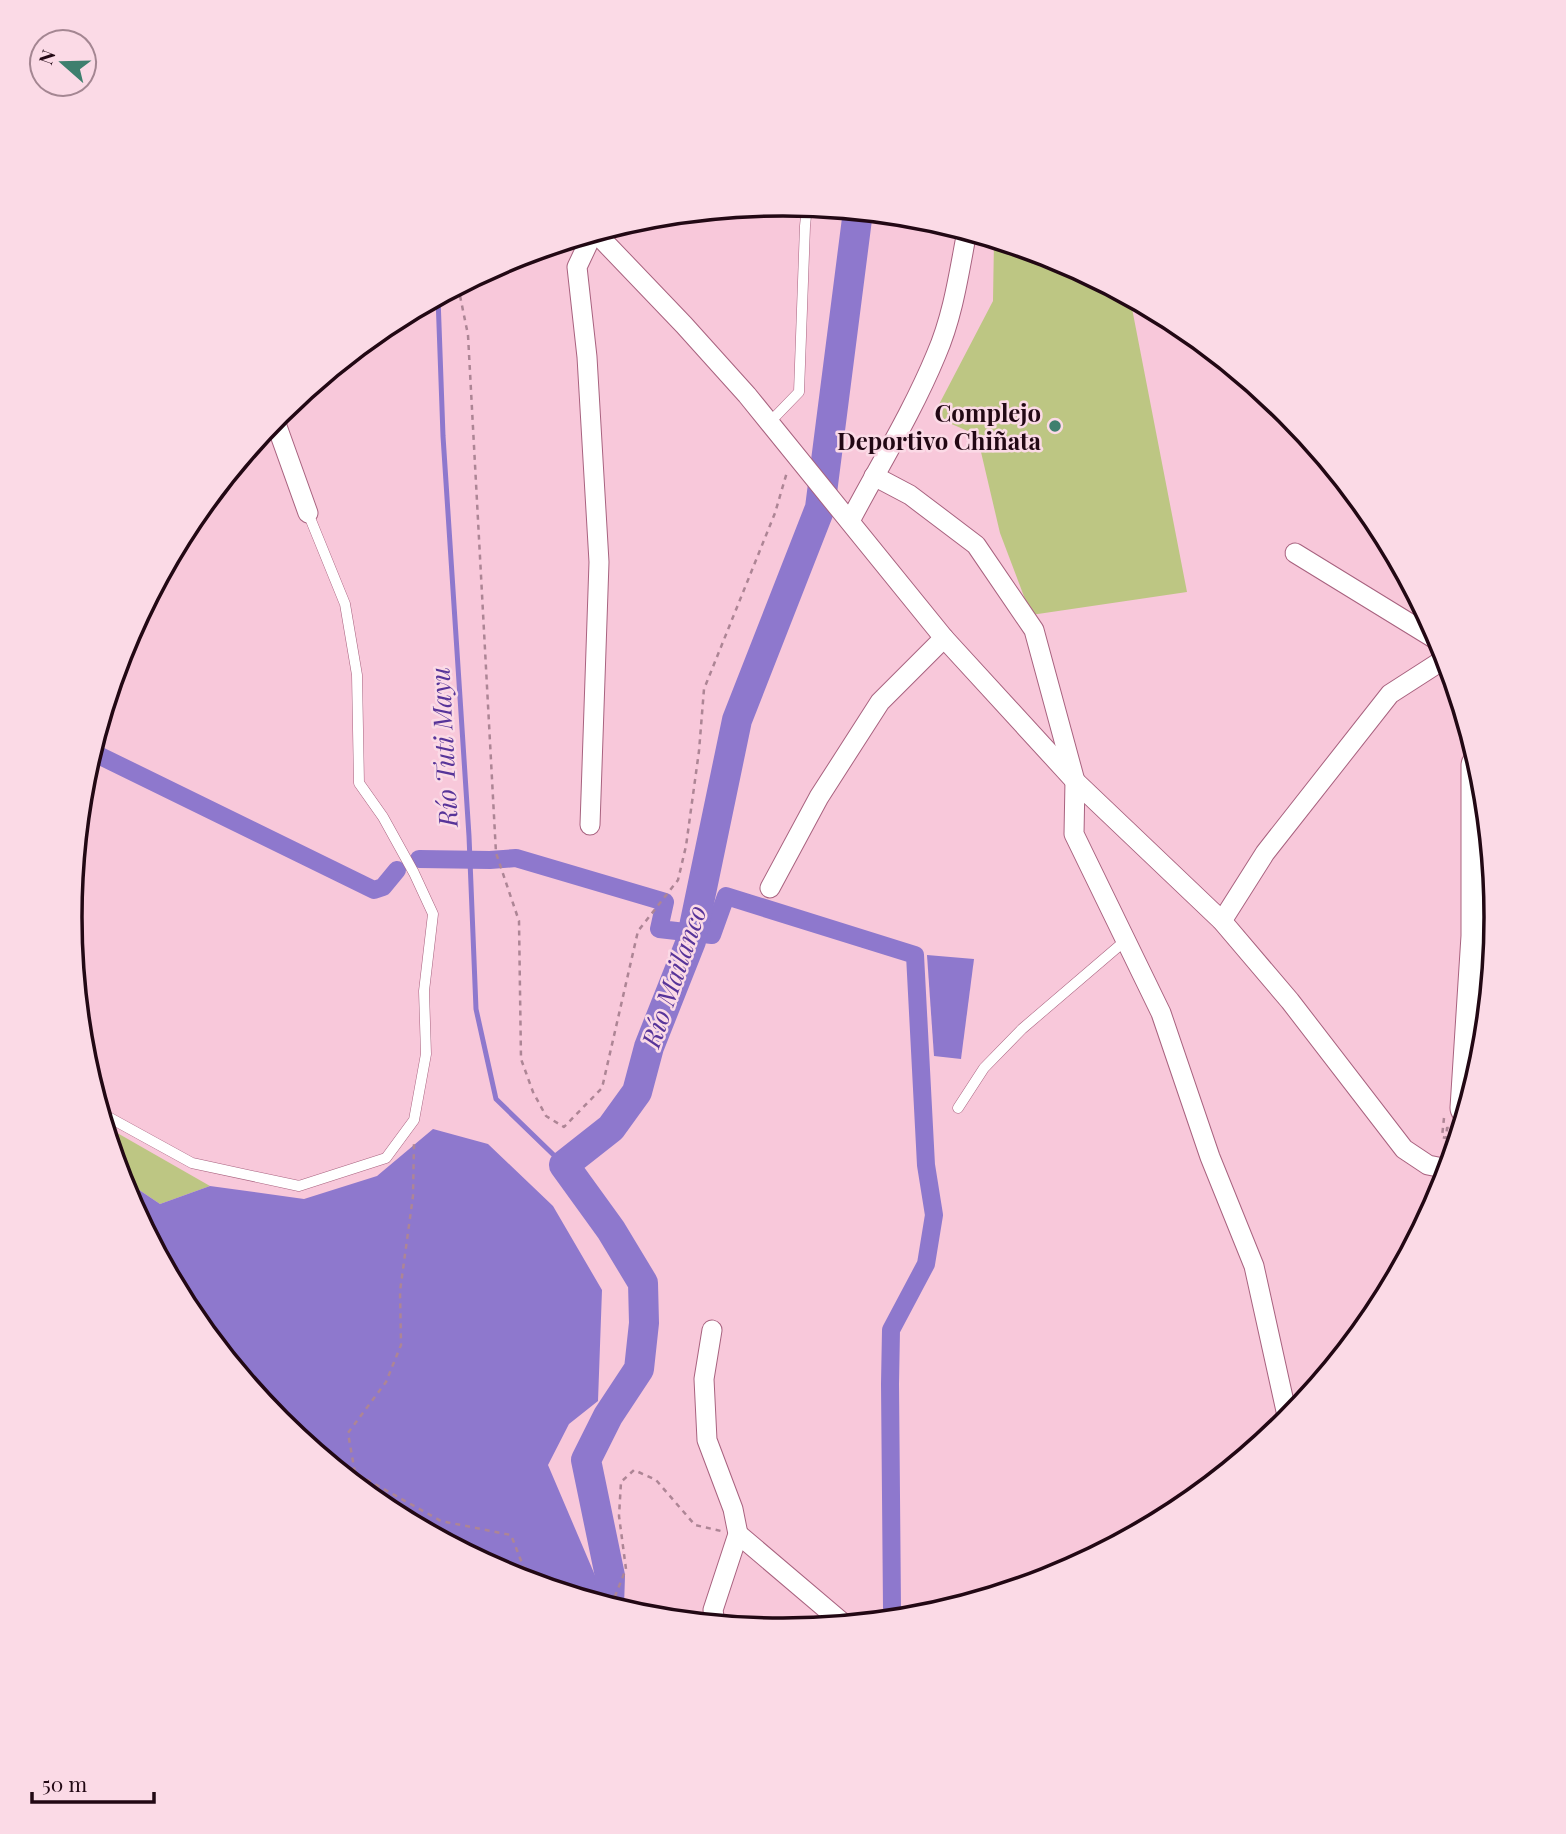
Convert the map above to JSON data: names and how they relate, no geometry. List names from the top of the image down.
{
  "water": ["Río Tuti Mayu", "Río Mailanco"],
  "places": ["Complejo Deportivo Chiñata"],
  "scale_bar": "50 m",
  "north": "left"
}
